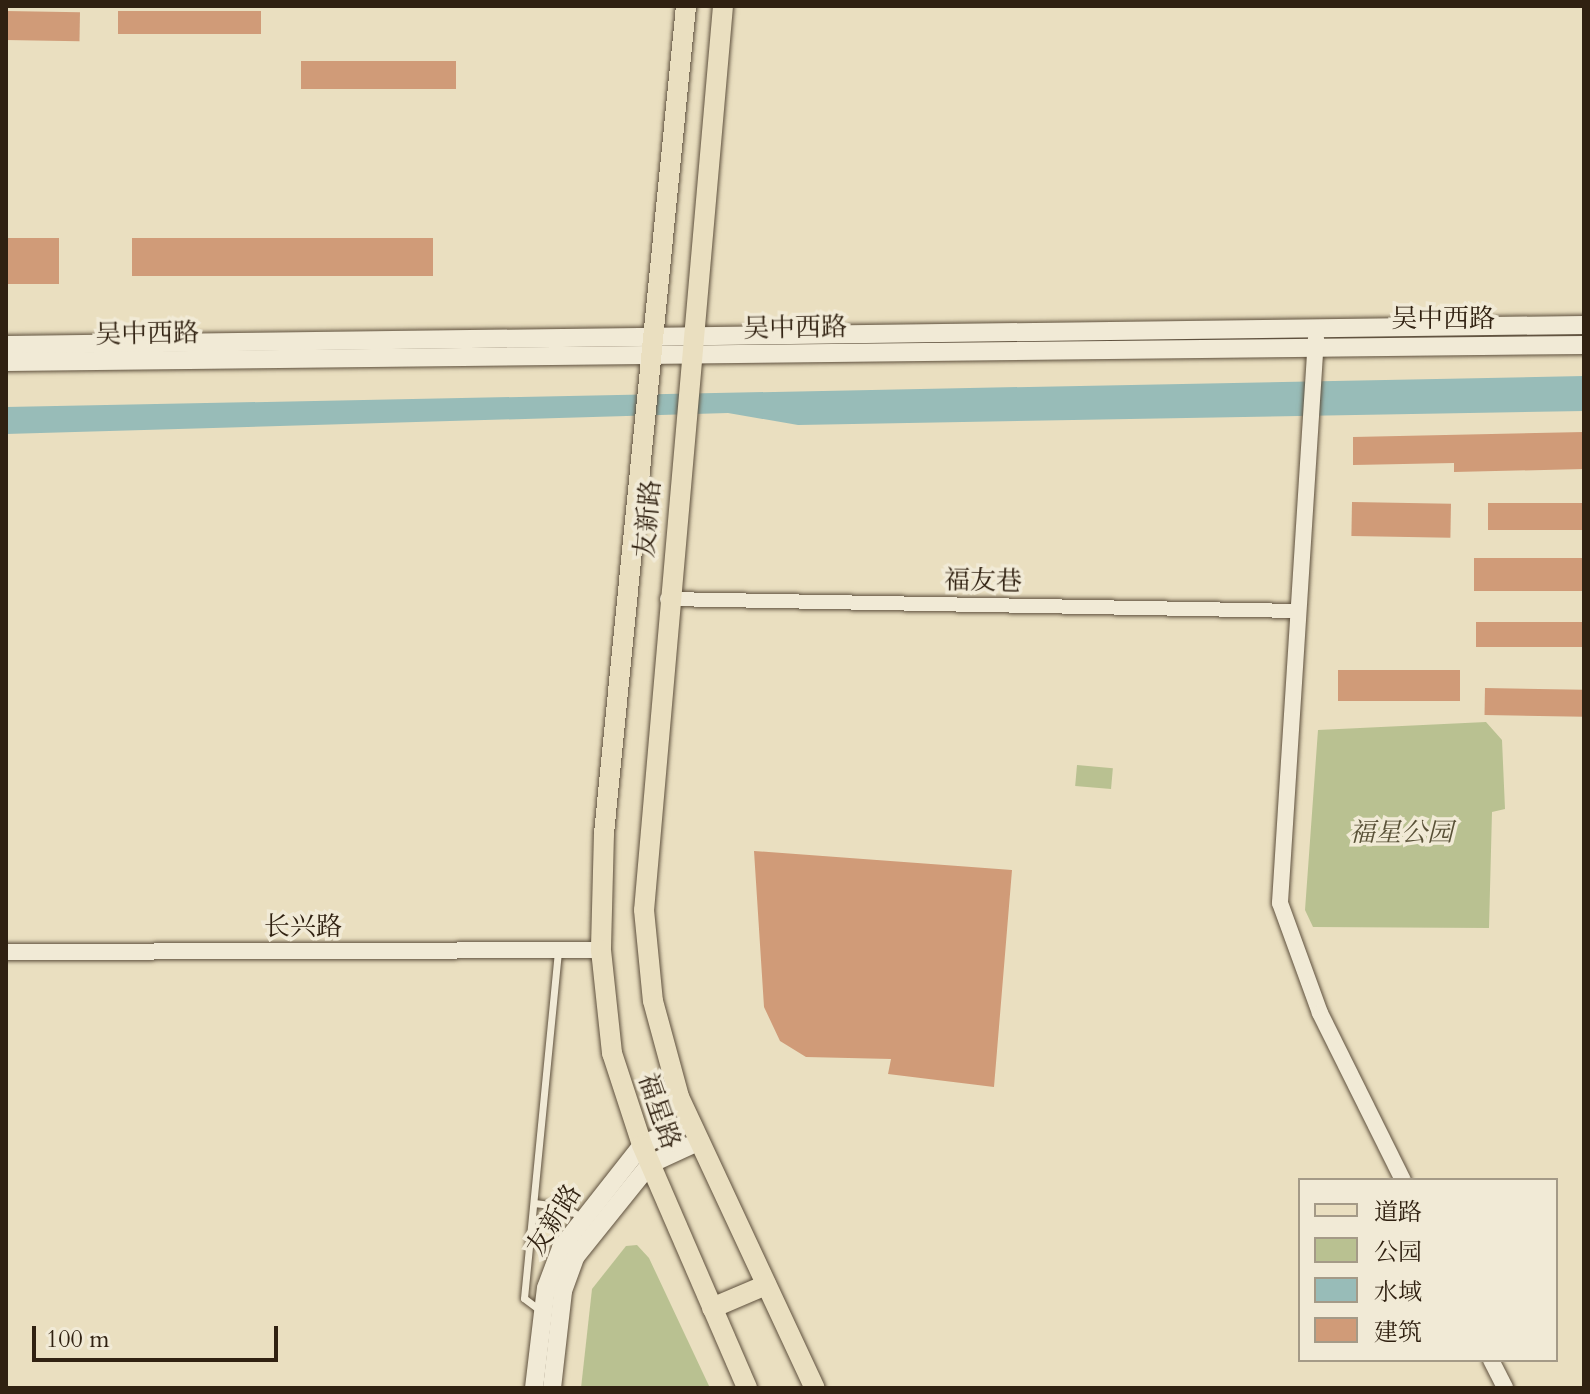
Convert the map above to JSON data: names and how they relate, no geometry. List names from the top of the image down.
{
  "streets": {
    "main road": ["吴中西路", "友新路", "福星路"],
    "street": ["福友巷", "长兴路"]
  },
  "crossings": [
    ["吴中西路", "友新路"],
    ["友新路", "福友巷"],
    ["友新路", "福星路"],
    ["长兴路", "福星路"]
  ],
  "parks": ["福星公园"],
  "legend": [
    "道路",
    "公园",
    "水域",
    "建筑"
  ],
  "scale_bar": "100 m"
}
